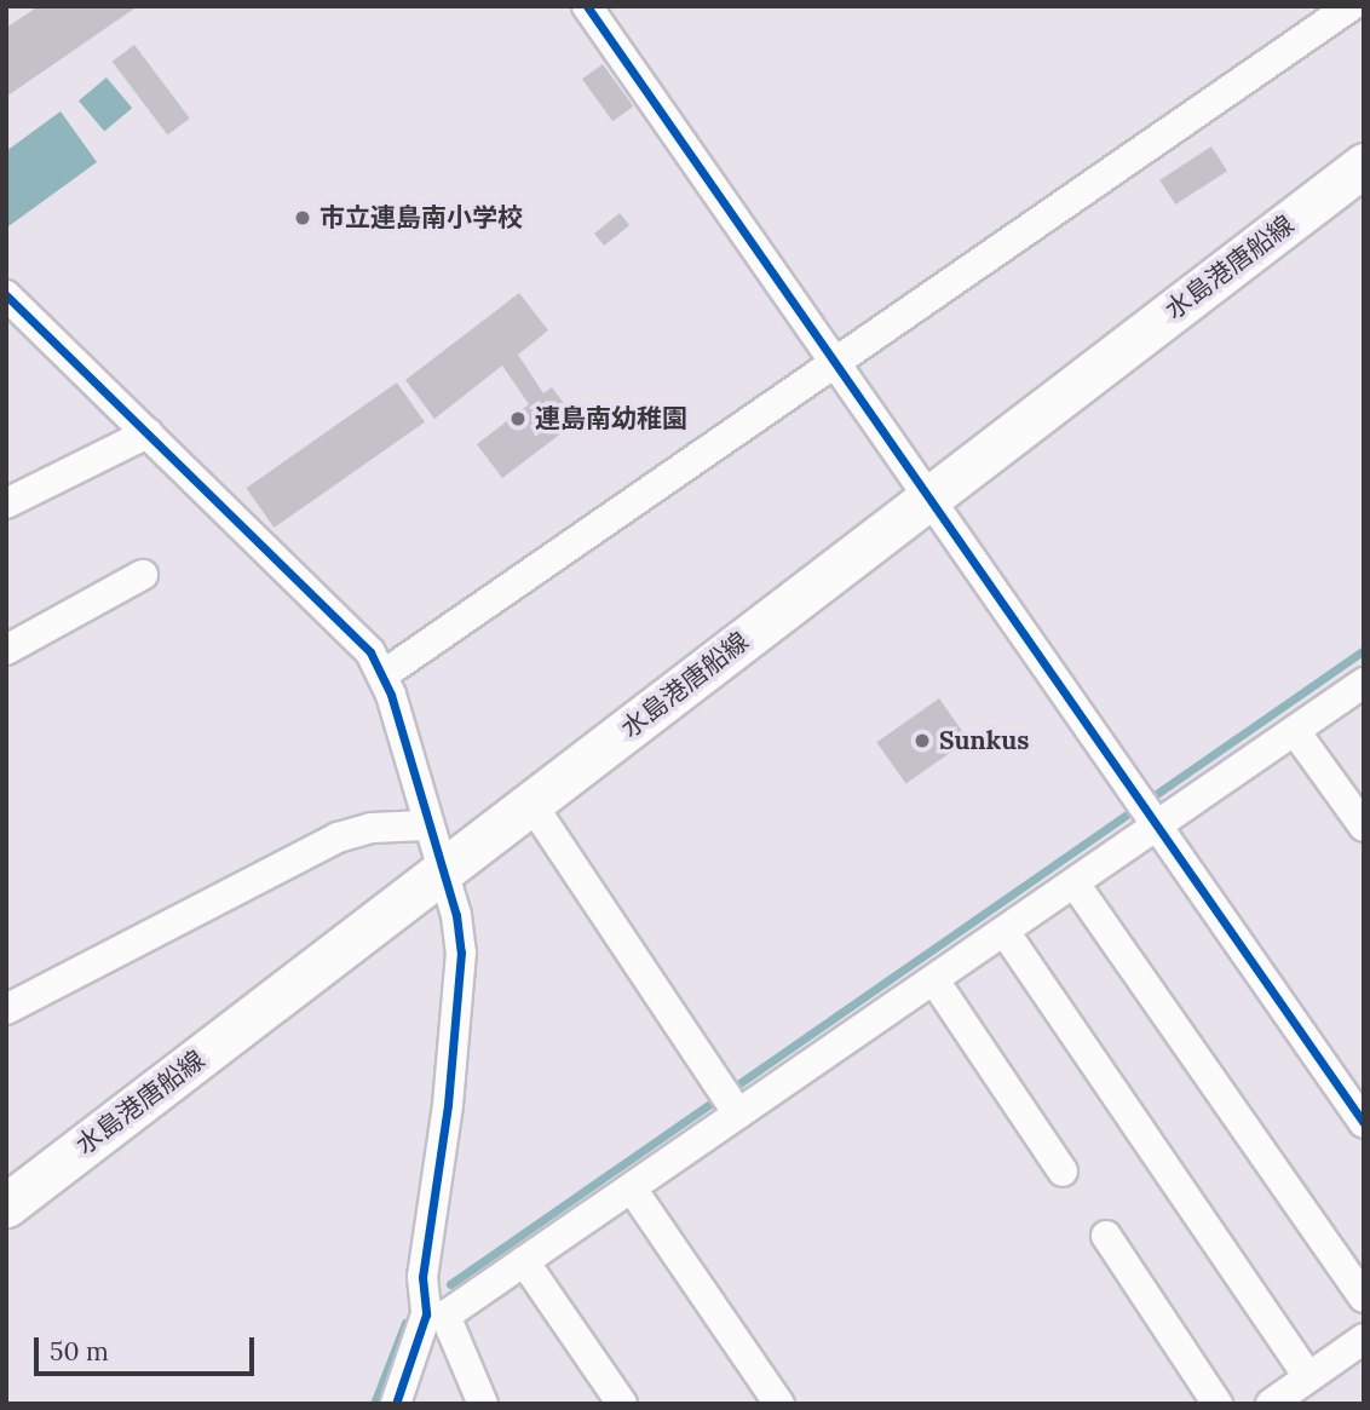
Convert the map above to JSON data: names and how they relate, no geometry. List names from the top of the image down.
{
  "streets": {
    "main road": ["水島港唐船線"]
  },
  "places": ["市立連島南小学校", "連島南幼稚園", "Sunkus"],
  "scale_bar": "50 m"
}
